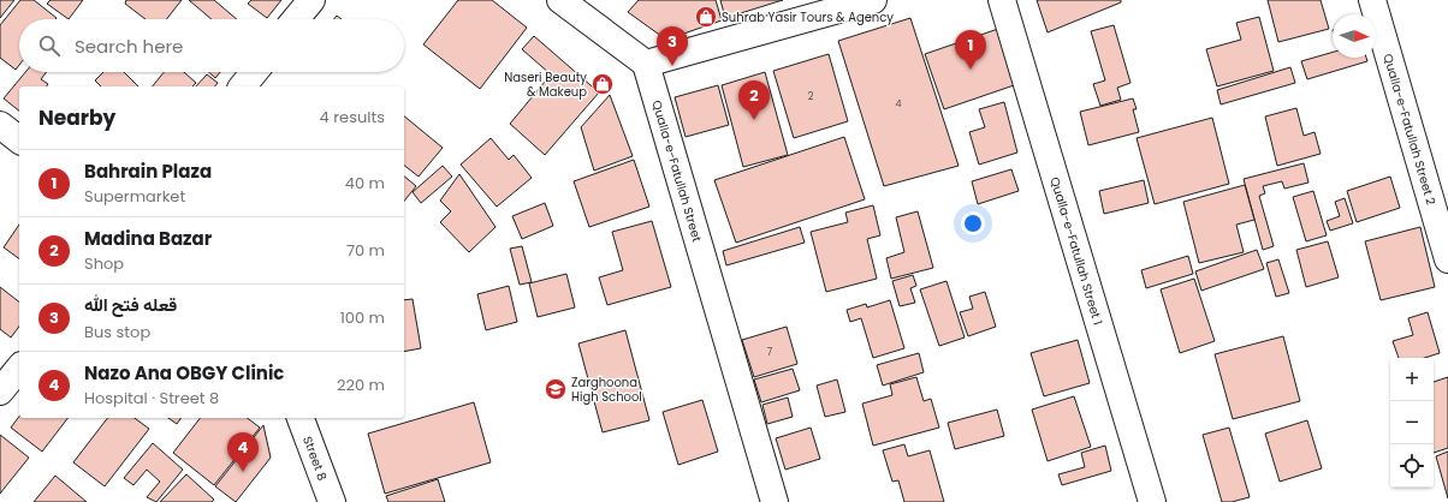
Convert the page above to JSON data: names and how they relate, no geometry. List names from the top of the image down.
{
  "streets": {
    "street": [
      "Qualla-e-Fatullah Street 2",
      "Qualla-e-Fatullah Street",
      "Qualla-e-Fatullah Street 1",
      "Street 8"
    ]
  },
  "places": {
    "shop": ["Suhrab Yasir Tours & Agency", "Naseri Beauty & Makeup"],
    "school or university": ["Zarghoona High School"]
  },
  "house_numbers": ["2", "4", "7"],
  "north": "right",
  "page": {
    "search": "Search here",
    "pins": [
      "3",
      "1",
      "2",
      "4"
    ],
    "heading": ["Nearby", "4 results"],
    "list": [
      {
        "mark": "1",
        "name": "Bahrain Plaza",
        "note": "Supermarket",
        "value": "40 m"
      },
      {
        "mark": "2",
        "name": "Madina Bazar",
        "note": "Shop",
        "value": "70 m"
      },
      {
        "mark": "3",
        "name": "قعله فتح الله",
        "note": "Bus stop",
        "value": "100 m"
      },
      {
        "mark": "4",
        "name": "Nazo Ana OBGY Clinic",
        "note": "Hospital · Street 8",
        "value": "220 m"
      }
    ],
    "map_buttons": ["+", "−"]
  }
}
